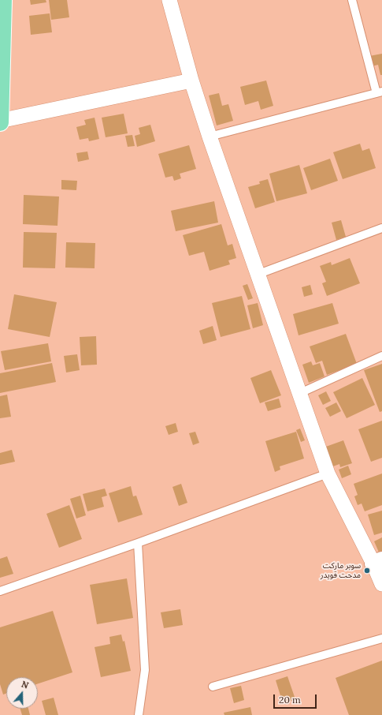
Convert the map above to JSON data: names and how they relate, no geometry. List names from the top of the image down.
{
  "places": ["سوبر ماركت مدحت قويدر"],
  "scale_bar": "20 m",
  "north": "top"
}
